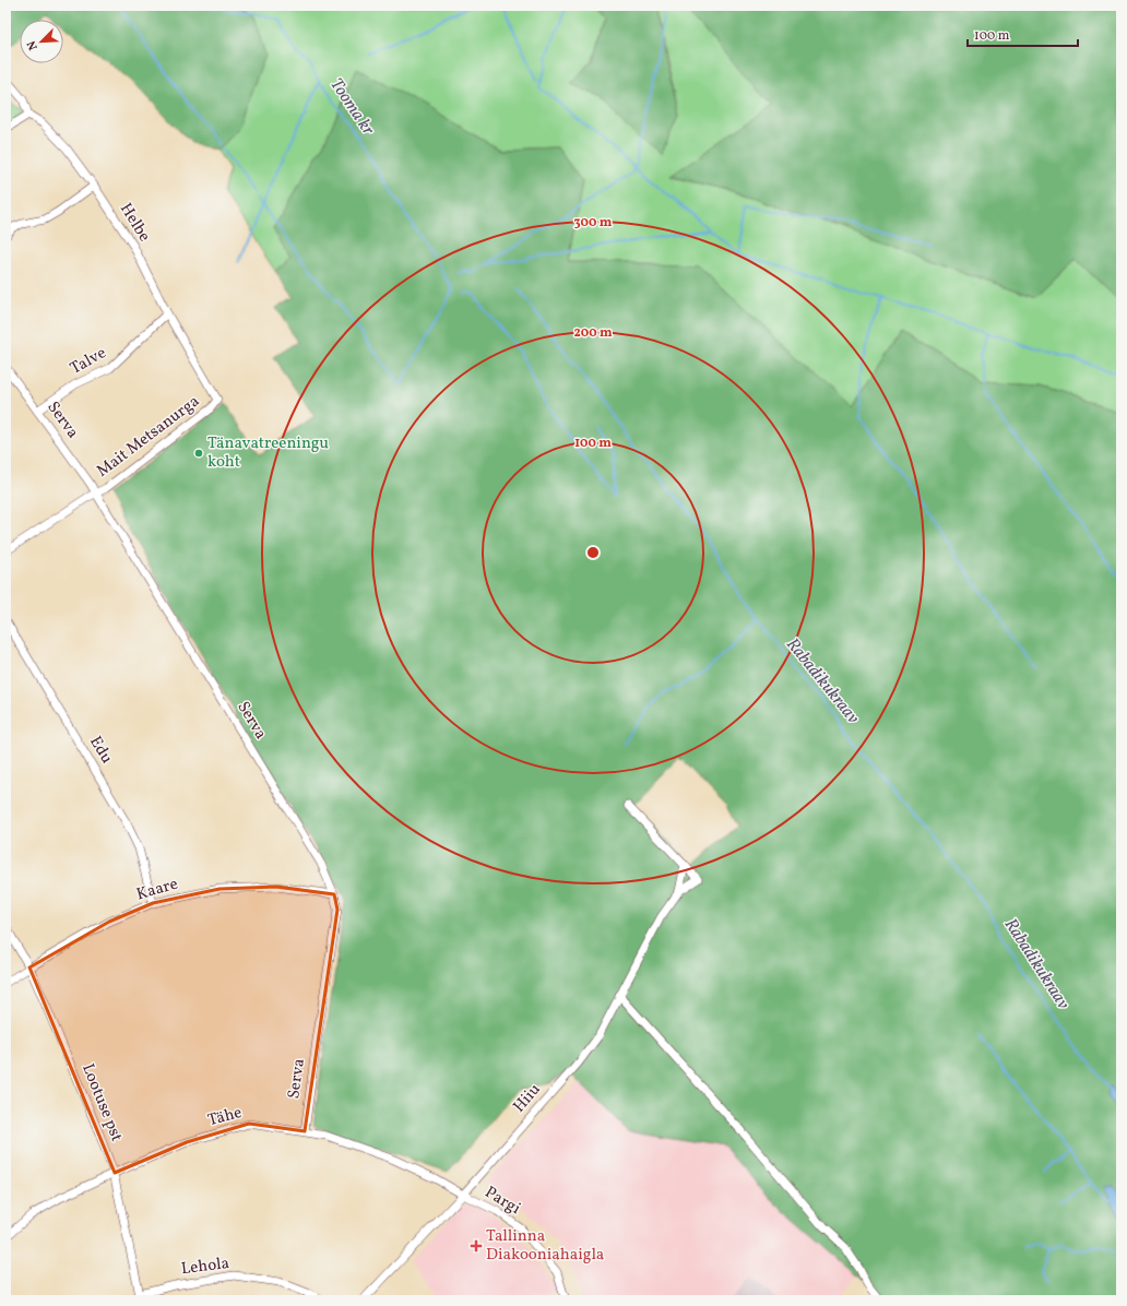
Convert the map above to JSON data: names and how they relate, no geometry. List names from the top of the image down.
{
  "streets": {
    "street": [
      "Helbe",
      "Talve",
      "Serva",
      "Mait Metsanurga",
      "Edu",
      "Kaare",
      "Hiiu",
      "Lootuse pst",
      "Tähe",
      "Pargi",
      "Lehola"
    ]
  },
  "crossings": [
    ["Helbe", "Talve"],
    ["Helbe", "Mait Metsanurga"],
    ["Talve", "Serva"],
    ["Serva", "Mait Metsanurga"],
    ["Serva", "Kaare"],
    ["Serva", "Tähe"],
    ["Edu", "Kaare"],
    ["Kaare", "Lootuse pst"],
    ["Hiiu", "Tähe"],
    ["Hiiu", "Pargi"],
    ["Lootuse pst", "Tähe"],
    ["Lootuse pst", "Lehola"],
    ["Tähe", "Pargi"]
  ],
  "water": ["Tooma kr", "Rabadikukraav"],
  "places": {
    "other": ["Tänavatreeningu koht"],
    "health": ["Tallinna Diakooniahaigla"]
  },
  "scale_bar": "100 m",
  "north": "bottom left",
  "rings": ["300 m", "200 m", "100 m"]
}
